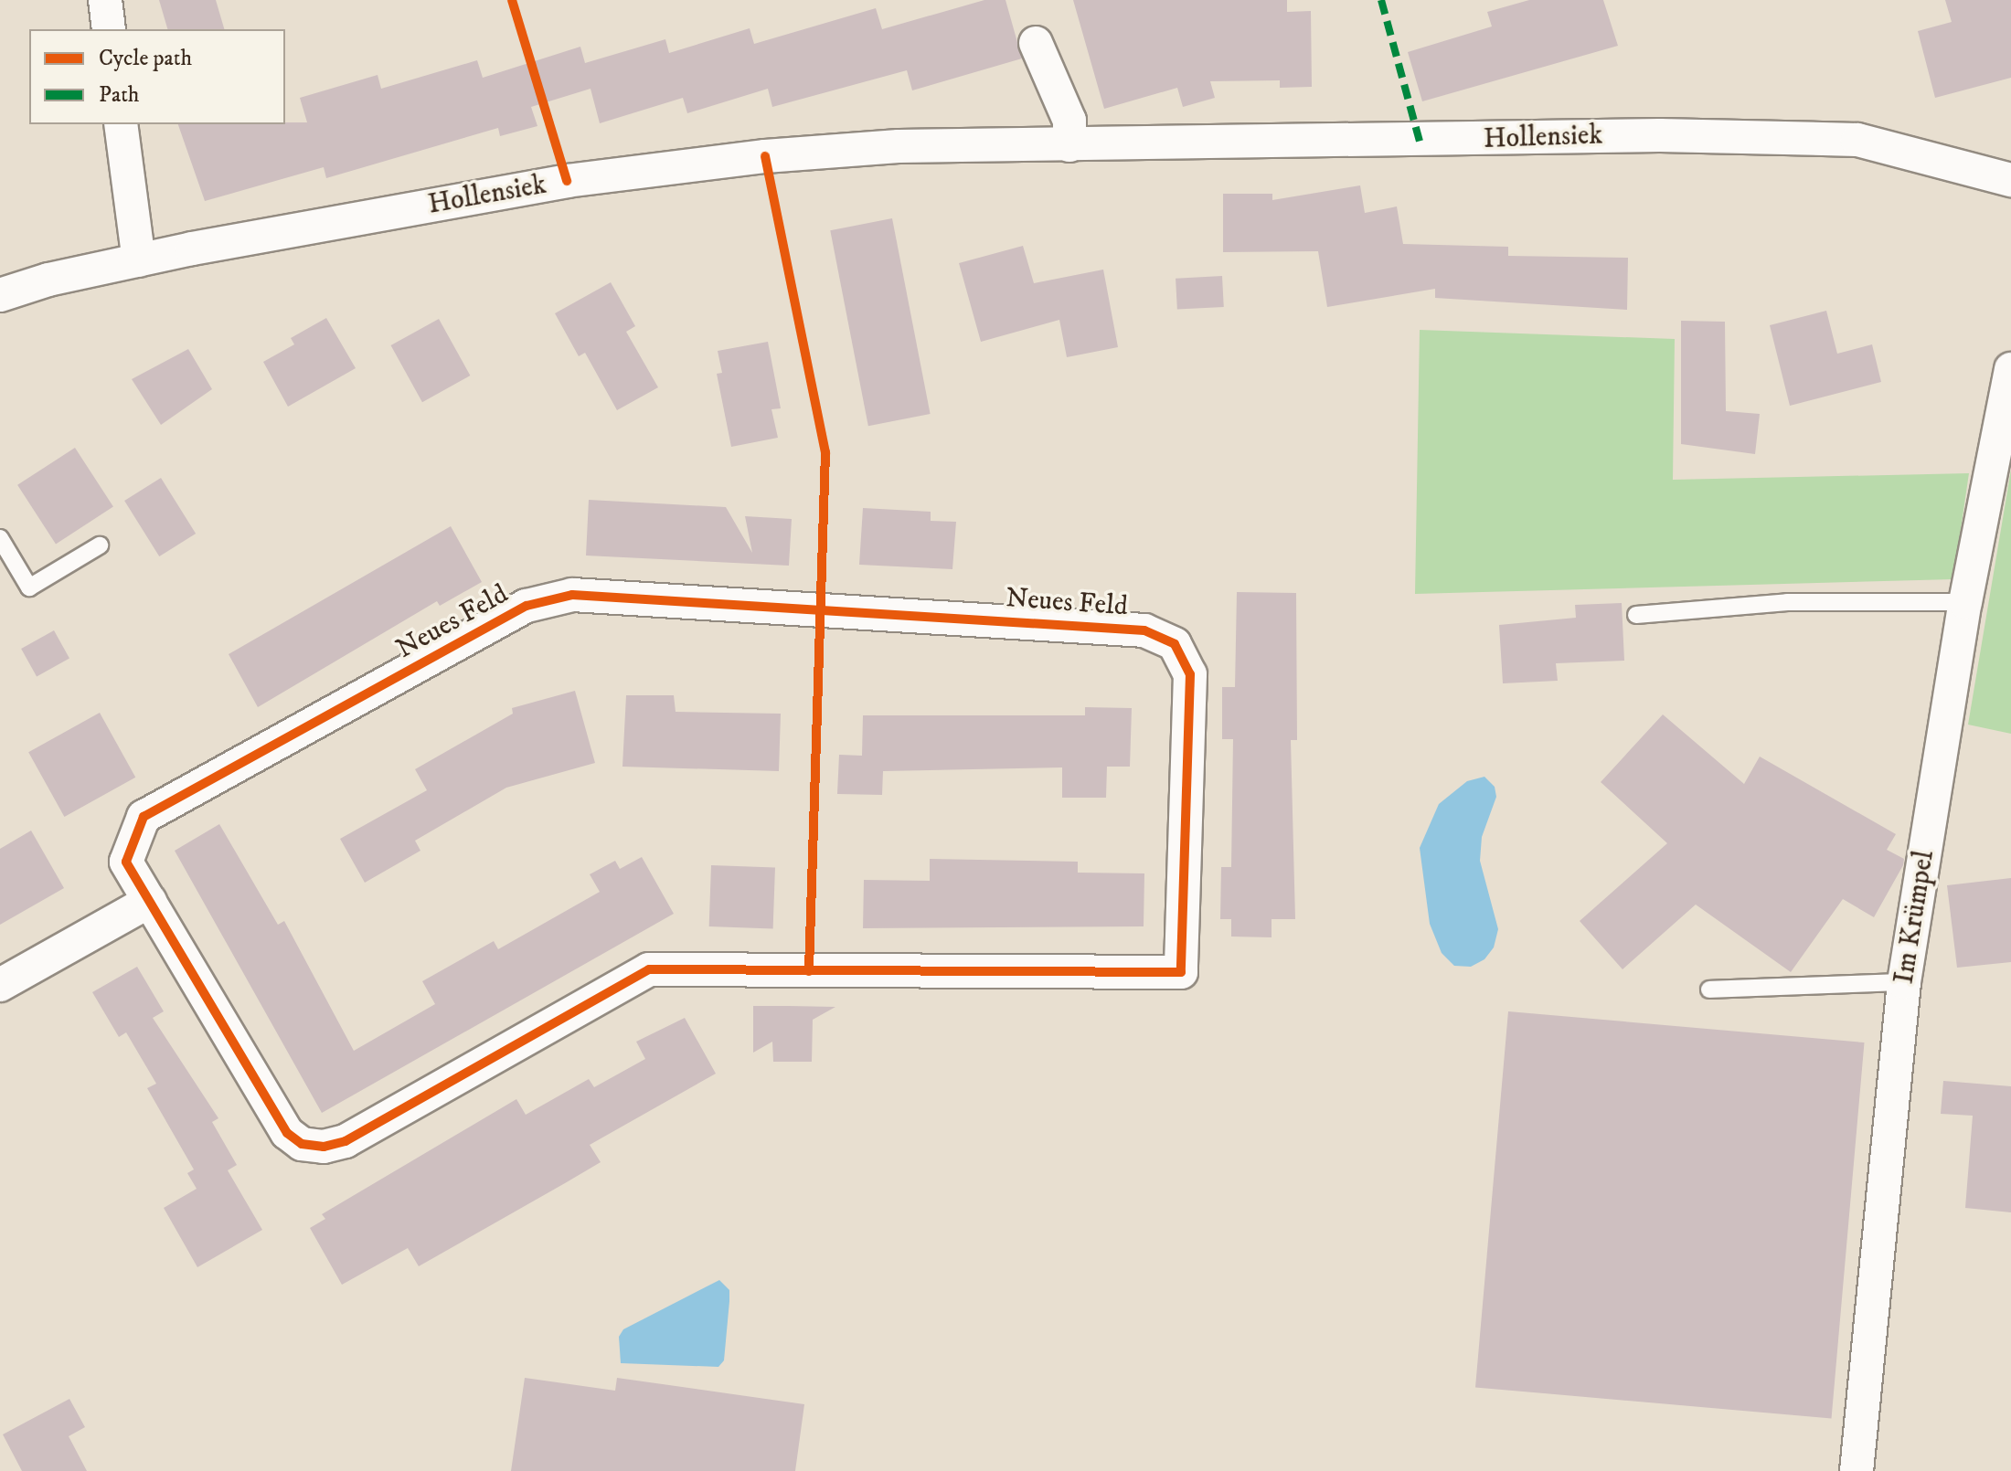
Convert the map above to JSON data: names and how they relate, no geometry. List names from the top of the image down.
{
  "streets": {
    "street": ["Hollensiek", "Neues Feld", "Im Krümpel"]
  },
  "legend": ["Cycle path", "Path"]
}
